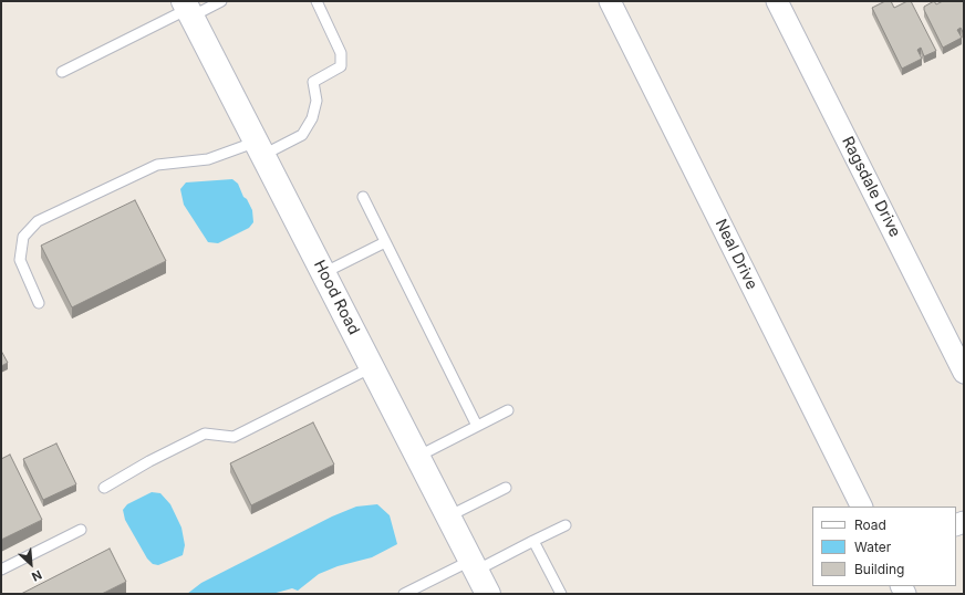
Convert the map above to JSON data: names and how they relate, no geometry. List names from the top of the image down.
{
  "streets": {
    "street": ["Ragsdale Drive", "Neal Drive", "Hood Road"]
  },
  "legend": ["Road", "Water", "Building"],
  "north": "bottom right"
}
